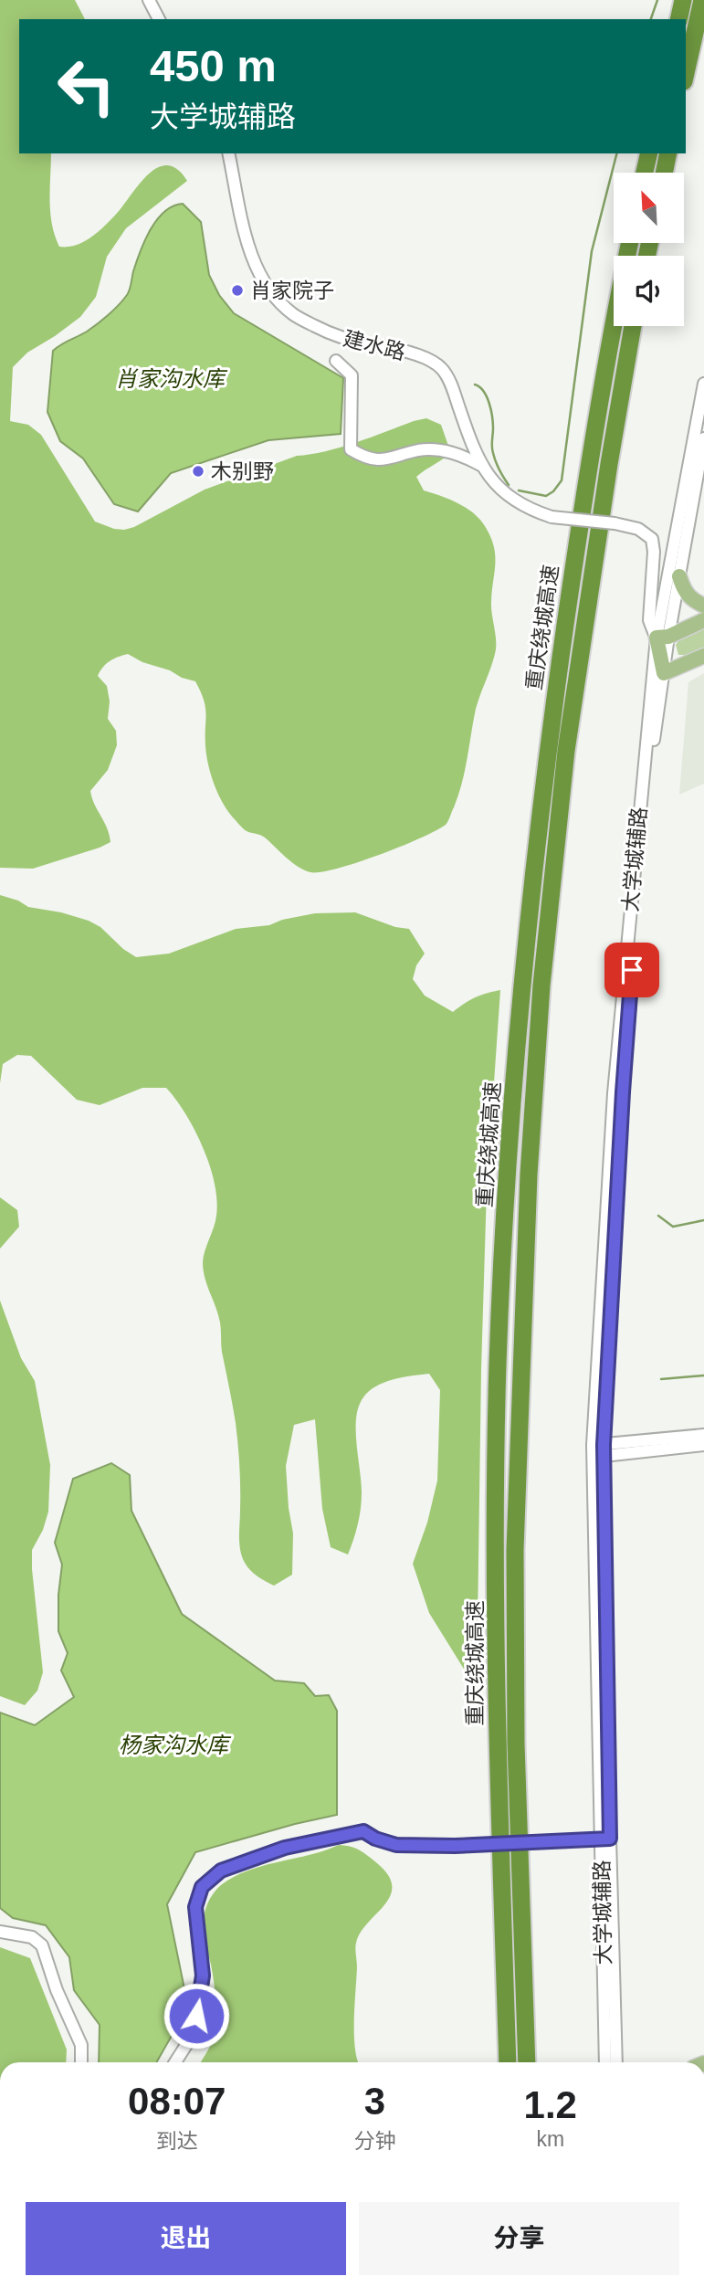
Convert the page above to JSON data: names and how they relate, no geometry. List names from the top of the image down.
{
  "streets": {
    "highway": ["重庆绕城高速"],
    "street": ["建水路", "大学城辅路"]
  },
  "crossings": [
    ["建水路", "大学城辅路"]
  ],
  "water": ["肖家沟水库", "杨家沟水库"],
  "places": ["肖家院子", "木别野"],
  "north": "top left",
  "page": {
    "turn": ["450 m", "大学城辅路"],
    "eta": [
      "08:07",
      "到达",
      "3",
      "分钟",
      "1.2",
      "km"
    ],
    "buttons": ["退出", "分享"]
  }
}
